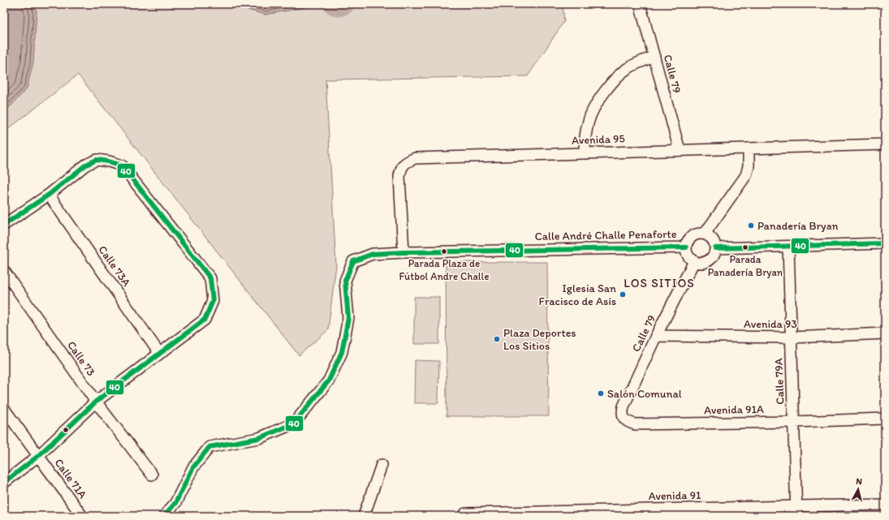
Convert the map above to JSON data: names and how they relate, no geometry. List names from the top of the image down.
{
  "streets": {
    "street": [
      "Calle 79",
      "Avenida 95",
      "Calle André Challe Penaforte",
      "Calle 73A",
      "Avenida 93",
      "Calle 73",
      "Calle 79A",
      "Avenida 91A",
      "Calle 71A",
      "Avenida 91"
    ]
  },
  "crossings": [
    ["Calle 79", "Avenida 95"],
    ["Calle 79", "Calle André Challe Penaforte"],
    ["Calle 79", "Avenida 93"],
    ["Calle 79", "Avenida 91A"],
    ["Avenida 95", "Calle André Challe Penaforte"],
    ["Avenida 93", "Calle 79A"],
    ["Calle 79A", "Avenida 91A"],
    ["Calle 79A", "Avenida 91"]
  ],
  "districts": ["LOS SITIOS"],
  "places": [
    "Panadería Bryan",
    "Parada Panadería Bryan",
    "Parada Plaza de Fútbol Andre Challe",
    "Iglesia San Fracisco de Asís",
    "Plaza Deportes Los Sitios",
    "Salón Comunal"
  ],
  "lines": ["transit line 40"],
  "north": "top"
}
